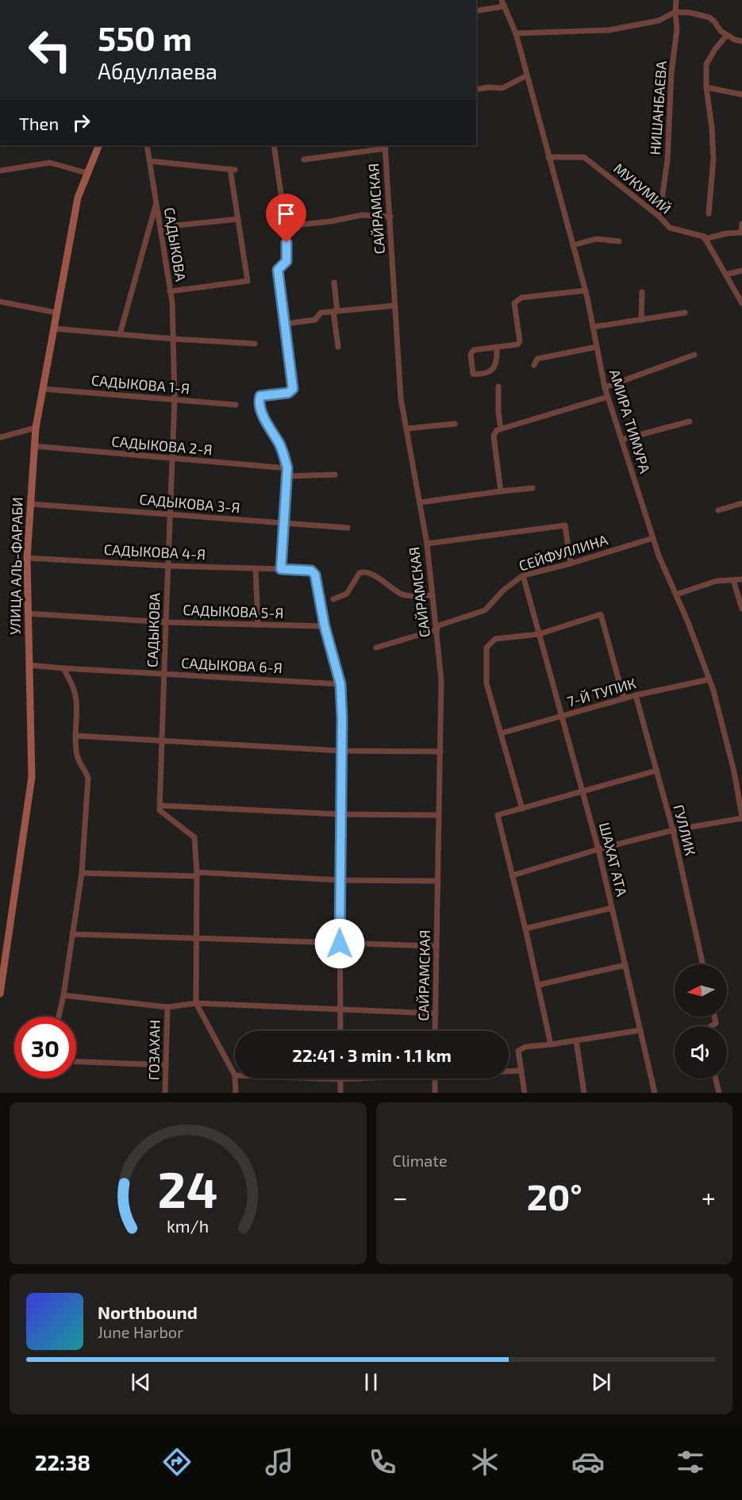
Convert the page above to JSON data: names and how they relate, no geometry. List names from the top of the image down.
{
  "streets": {
    "main road": ["УЛИЦА АЛЬ-ФАРАБИ"],
    "street": [
      "НИШАНБАЕВА",
      "МУКУМИЙ",
      "САЙРАМСКАЯ",
      "САДЫКОВА",
      "САДЫКОВА 1-Я",
      "АМИРА ТИМУРА",
      "САДЫКОВА 2-Я",
      "САДЫКОВА 3-Я",
      "САДЫКОВА 4-Я",
      "СЕЙФУЛЛИНА",
      "САДЫКОВА 5-Я",
      "САДЫКОВА 6-Я",
      "7-Й ТУПИК",
      "ГУЛЛИК",
      "ШАХАТ АТА",
      "ГОЗАХАН"
    ]
  },
  "crossings": [
    ["НИШАНБАЕВА", "МУКУМИЙ"],
    ["МУКУМИЙ", "АМИРА ТИМУРА"],
    ["САЙРАМСКАЯ", "СЕЙФУЛЛИНА"],
    ["САДЫКОВА", "САДЫКОВА 1-Я"],
    ["САДЫКОВА", "САДЫКОВА 2-Я"],
    ["САДЫКОВА", "САДЫКОВА 3-Я"],
    ["САДЫКОВА", "САДЫКОВА 4-Я"],
    ["САДЫКОВА", "САДЫКОВА 5-Я"],
    ["САДЫКОВА", "САДЫКОВА 6-Я"],
    ["САДЫКОВА 1-Я", "УЛИЦА АЛЬ-ФАРАБИ"],
    ["АМИРА ТИМУРА", "СЕЙФУЛЛИНА"],
    ["АМИРА ТИМУРА", "7-Й ТУПИК"],
    ["САДЫКОВА 2-Я", "УЛИЦА АЛЬ-ФАРАБИ"],
    ["САДЫКОВА 3-Я", "УЛИЦА АЛЬ-ФАРАБИ"],
    ["САДЫКОВА 4-Я", "УЛИЦА АЛЬ-ФАРАБИ"],
    ["САДЫКОВА 4-Я", "САДЫКОВА 5-Я"],
    ["СЕЙФУЛЛИНА", "ШАХАТ АТА"],
    ["УЛИЦА АЛЬ-ФАРАБИ", "САДЫКОВА 5-Я"],
    ["УЛИЦА АЛЬ-ФАРАБИ", "САДЫКОВА 6-Я"],
    ["7-Й ТУПИК", "ГУЛЛИК"],
    ["7-Й ТУПИК", "ШАХАТ АТА"]
  ],
  "north": "left",
  "page": {
    "turn": ["550 m", "Абдуллаева"],
    "then": "Then",
    "limit": "30",
    "trip": "22:41 · 3 min · 1.1 km",
    "tile": "Climate",
    "heat": ["−", "20°", "+"],
    "song": ["Northbound", "June Harbor"],
    "tabs": "22:38",
    "gauge": ["24", "km/h"]
  }
}
